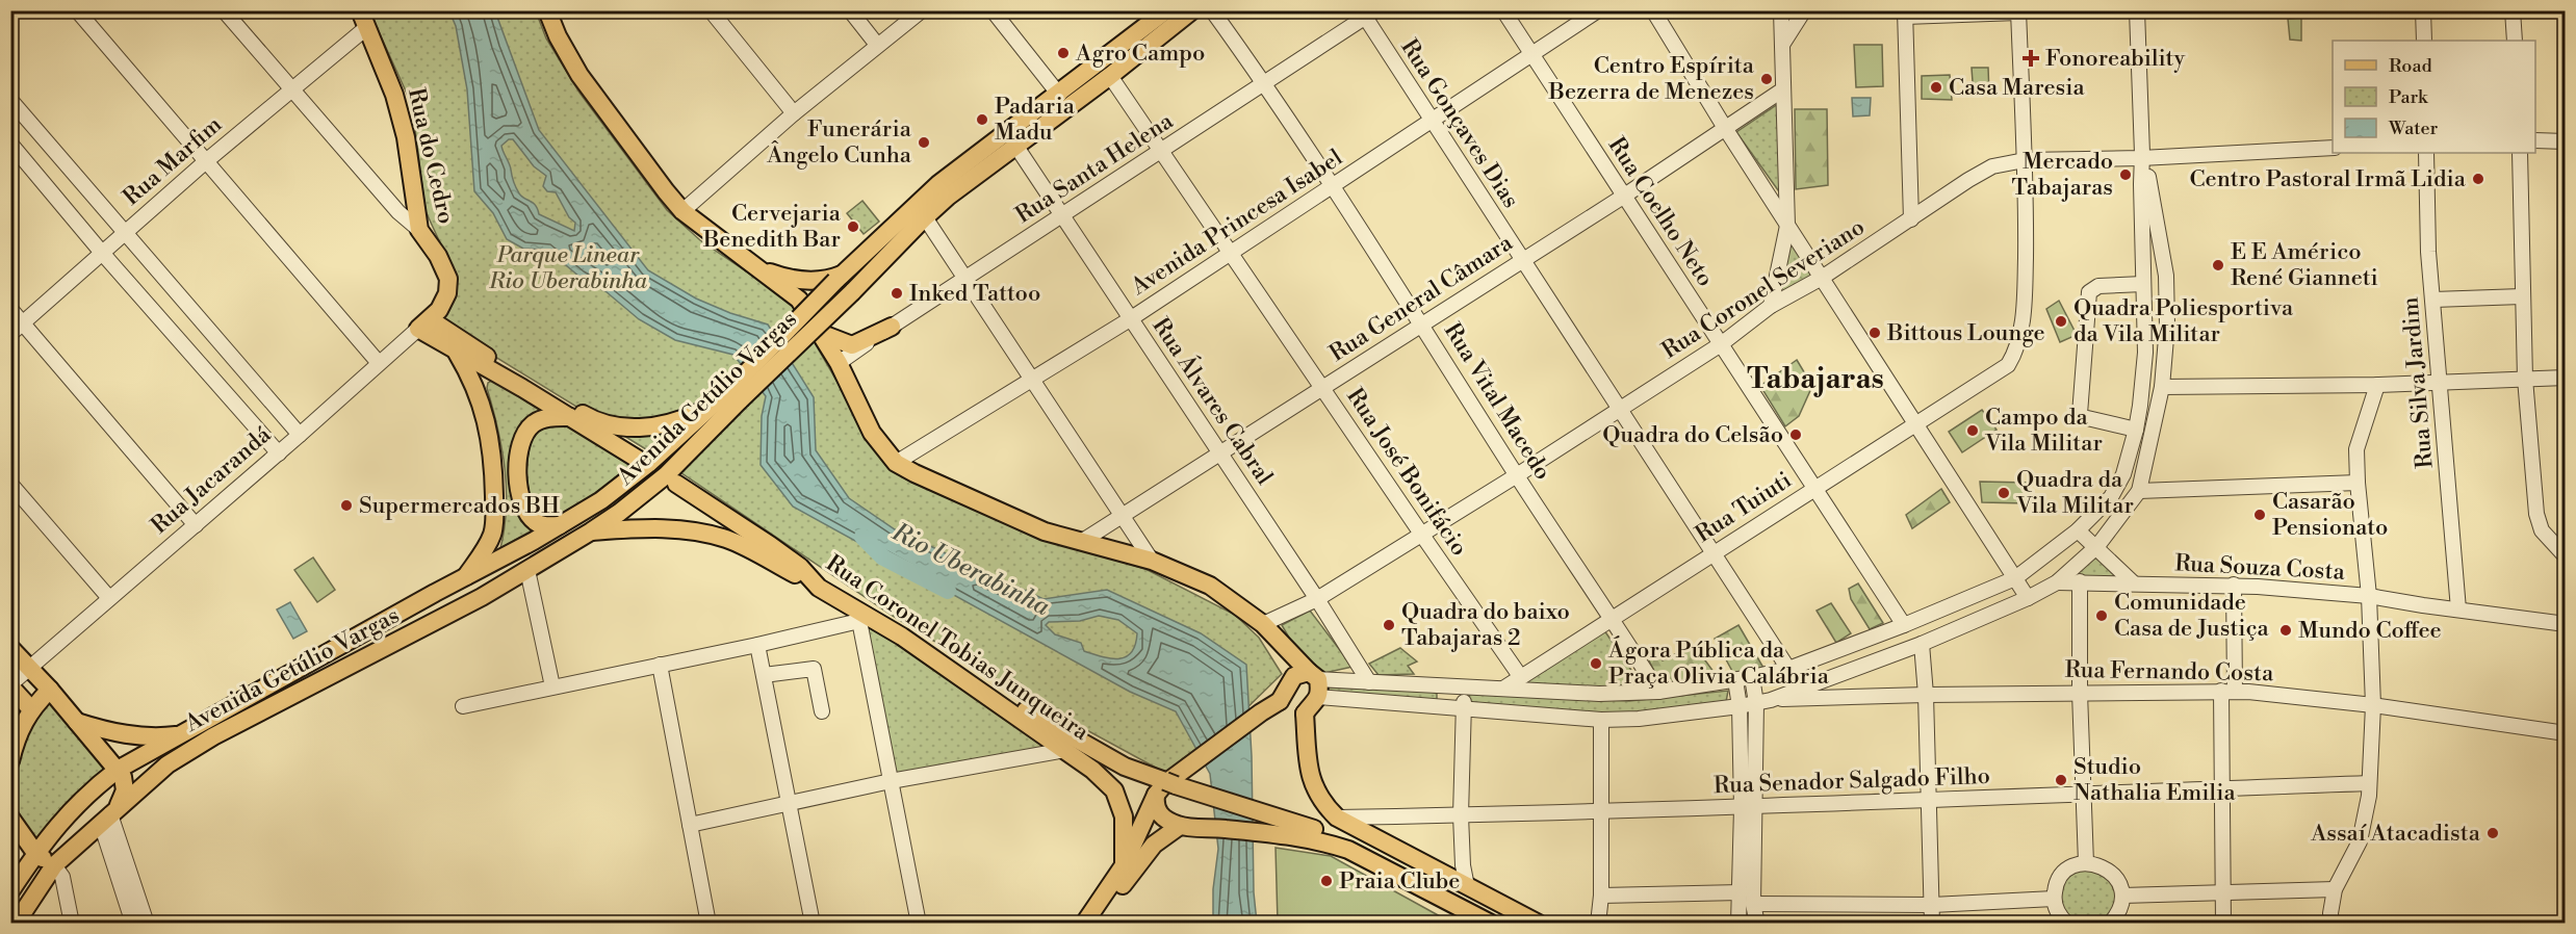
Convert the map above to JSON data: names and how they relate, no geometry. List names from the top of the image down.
{
  "streets": {
    "main road": ["Rua do Cedro", "Avenida Getúlio Vargas", "Rua Coronel Tobias Junqueira"],
    "street": [
      "Rua Gonçaves Dias",
      "Rua Marfim",
      "Rua Santa Helena",
      "Rua Coelho Neto",
      "Avenida Princesa Isabel",
      "Rua Coronel Severiano",
      "Rua General Câmara",
      "Rua Silva Jardim",
      "Rua Álvares Cabral",
      "Rua Vital Macedo",
      "Rua José Bonifácio",
      "Rua Jacarandá",
      "Rua Tuiuti",
      "Rua Souza Costa",
      "Rua Fernando Costa",
      "Rua Senador Salgado Filho"
    ]
  },
  "crossings": [
    ["Rua Gonçaves Dias", "Rua Santa Helena"],
    ["Rua Gonçaves Dias", "Avenida Princesa Isabel"],
    ["Rua Gonçaves Dias", "Rua Coronel Severiano"],
    ["Rua Gonçaves Dias", "Rua General Câmara"],
    ["Rua Gonçaves Dias", "Rua Tuiuti"],
    ["Rua do Cedro", "Rua Marfim"],
    ["Rua do Cedro", "Rua Jacarandá"],
    ["Rua Santa Helena", "Rua Álvares Cabral"],
    ["Rua Santa Helena", "Rua Vital Macedo"],
    ["Rua Santa Helena", "Rua José Bonifácio"],
    ["Rua Coelho Neto", "Avenida Princesa Isabel"],
    ["Rua Coelho Neto", "Rua Coronel Severiano"],
    ["Rua Coelho Neto", "Rua General Câmara"],
    ["Rua Coelho Neto", "Rua Tuiuti"],
    ["Avenida Princesa Isabel", "Rua Álvares Cabral"],
    ["Avenida Princesa Isabel", "Rua Vital Macedo"],
    ["Avenida Princesa Isabel", "Rua José Bonifácio"],
    ["Rua Coronel Severiano", "Rua Álvares Cabral"],
    ["Rua Coronel Severiano", "Rua Vital Macedo"],
    ["Rua Coronel Severiano", "Rua José Bonifácio"],
    ["Rua Coronel Severiano", "Rua Tuiuti"],
    ["Rua General Câmara", "Rua Álvares Cabral"],
    ["Rua General Câmara", "Rua Vital Macedo"],
    ["Rua General Câmara", "Rua José Bonifácio"],
    ["Rua Silva Jardim", "Rua Souza Costa"],
    ["Avenida Getúlio Vargas", "Rua Álvares Cabral"],
    ["Avenida Getúlio Vargas", "Rua José Bonifácio"],
    ["Rua Vital Macedo", "Rua Tuiuti"],
    ["Rua José Bonifácio", "Rua Tuiuti"]
  ],
  "districts": ["Tabajaras"],
  "water": ["Rio Uberabinha"],
  "parks": ["Parque Linear Rio Uberabinha"],
  "places": {
    "other": [
      "Agro Campo",
      "Centro Espírita Bezerra de Menezes",
      "Casa Maresia",
      "Padaria Madu",
      "Funerária Ângelo Cunha",
      "Mercado Tabajaras",
      "Centro Pastoral Irmã Lidia",
      "Cervejaria Benedith Bar",
      "E E Américo René Gianneti",
      "Inked Tattoo",
      "Quadra Poliesportiva da Vila Militar",
      "Bittous Lounge",
      "Campo da Vila Militar",
      "Quadra do Celsão",
      "Quadra da Vila Militar",
      "Supermercados BH",
      "Casarão Pensionato",
      "Comunidade Casa de Justiça",
      "Quadra do baixo Tabajaras 2",
      "Mundo Coffee",
      "Ágora Pública da Praça Olivia Calábria",
      "Studio Nathalia Emilia",
      "Assaí Atacadista",
      "Praia Clube"
    ],
    "health": ["Fonoreability"]
  },
  "legend": ["Road", "Park", "Water"]
}
